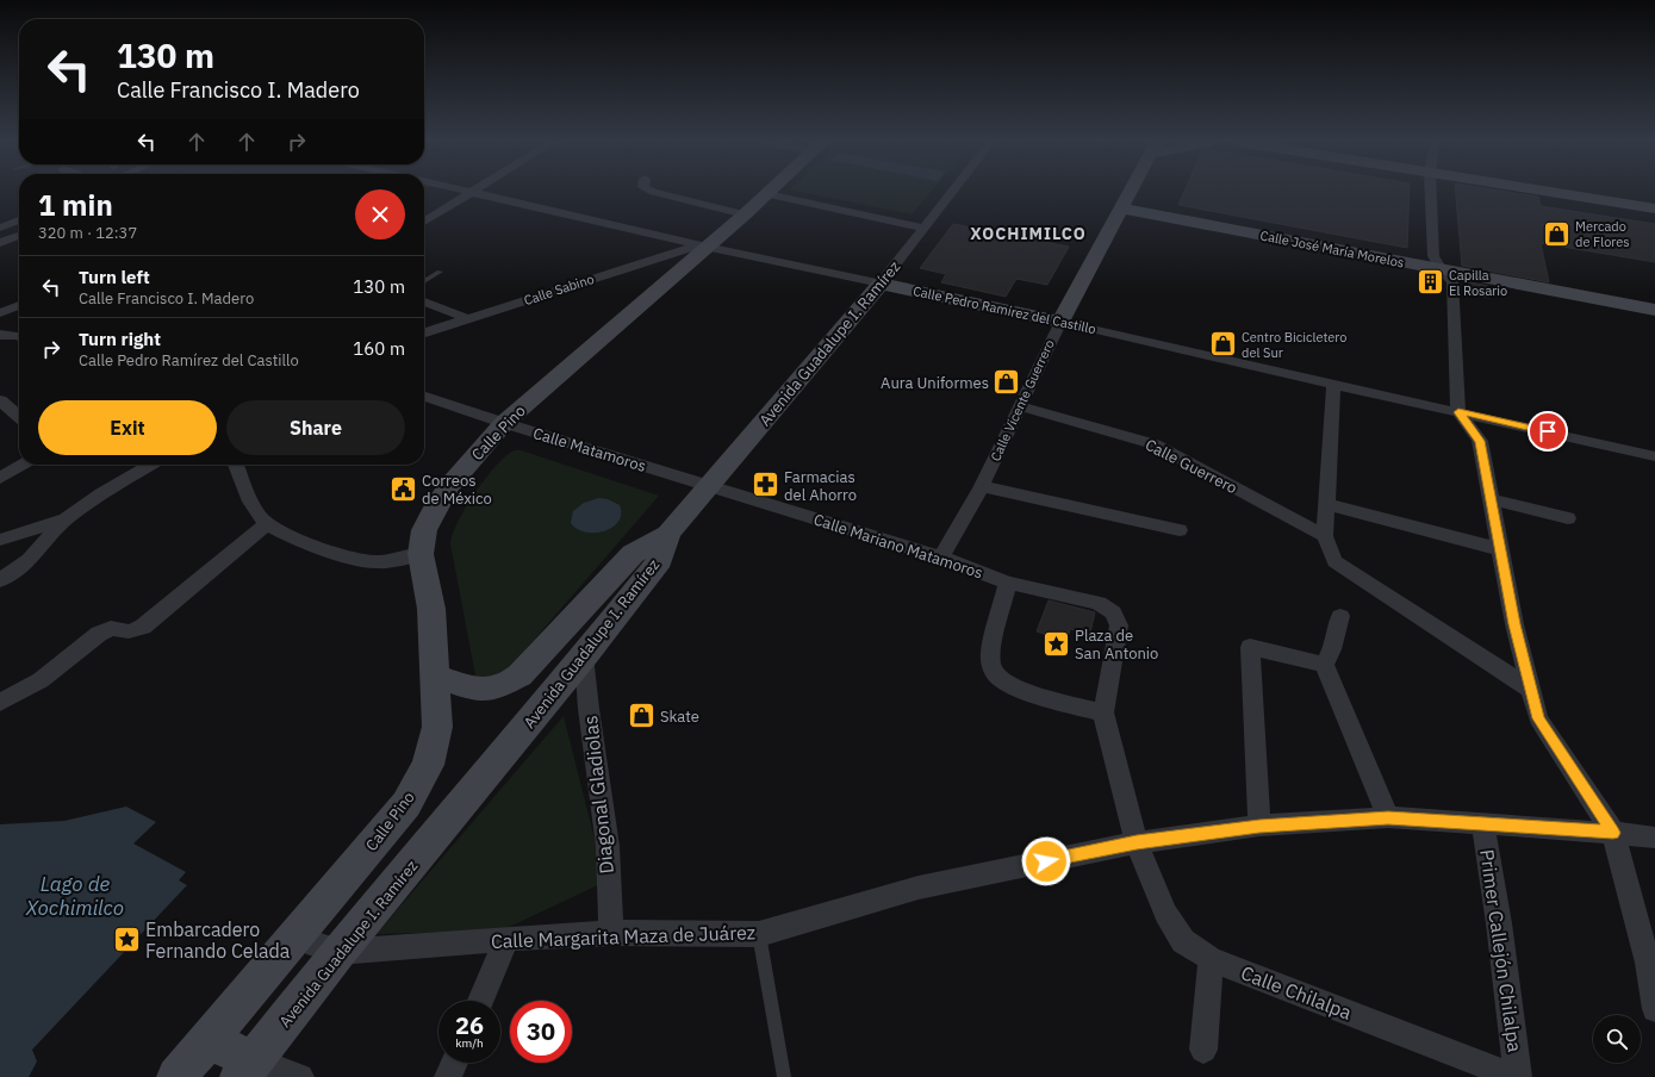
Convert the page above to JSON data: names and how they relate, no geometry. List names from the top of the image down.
{
  "streets": {
    "street": [
      "Calle José María Morelos",
      "Calle Sabino",
      "Calle Pedro Ramírez del Castillo",
      "Avenida Guadalupe I. Ramírez",
      "Calle Vicente Guerrero",
      "Calle Pino",
      "Calle Matamoros",
      "Calle Guerrero",
      "Calle Mariano Matamoros",
      "Diagonal Gladiolas",
      "Calle Margarita Maza de Juárez",
      "Primer Callejón Chilalpa",
      "Calle Chilalpa"
    ]
  },
  "crossings": [
    ["Calle José María Morelos", "Calle Vicente Guerrero"],
    ["Calle Sabino", "Calle Pedro Ramírez del Castillo"],
    ["Calle Sabino", "Calle Pino"],
    ["Calle Pedro Ramírez del Castillo", "Avenida Guadalupe I. Ramírez"],
    ["Calle Pedro Ramírez del Castillo", "Calle Vicente Guerrero"],
    ["Calle Pedro Ramírez del Castillo", "Calle Pino"],
    ["Avenida Guadalupe I. Ramírez", "Calle Matamoros"],
    ["Avenida Guadalupe I. Ramírez", "Calle Mariano Matamoros"],
    ["Avenida Guadalupe I. Ramírez", "Diagonal Gladiolas"],
    ["Avenida Guadalupe I. Ramírez", "Calle Margarita Maza de Juárez"],
    ["Calle Vicente Guerrero", "Calle Guerrero"],
    ["Calle Vicente Guerrero", "Calle Mariano Matamoros"],
    ["Calle Pino", "Calle Matamoros"],
    ["Calle Pino", "Calle Margarita Maza de Juárez"],
    ["Calle Matamoros", "Calle Mariano Matamoros"],
    ["Calle Mariano Matamoros", "Calle Margarita Maza de Juárez"],
    ["Calle Mariano Matamoros", "Calle Chilalpa"],
    ["Diagonal Gladiolas", "Calle Margarita Maza de Juárez"],
    ["Calle Margarita Maza de Juárez", "Primer Callejón Chilalpa"],
    ["Calle Margarita Maza de Juárez", "Calle Chilalpa"]
  ],
  "districts": ["XOCHIMILCO"],
  "water": ["Lago de Xochimilco"],
  "places": {
    "shop": [
      "Mercado de Flores",
      "Centro Bicicletero del Sur",
      "Aura Uniformes",
      "Skate"
    ],
    "building": ["Capilla El Rosario"],
    "pharmacy": ["Farmacias del Ahorro"],
    "public building": ["Correos de México"],
    "place": ["Plaza de San Antonio", "Embarcadero Fernando Celada"]
  },
  "page": {
    "turn": ["130 m", "Calle Francisco I. Madero"],
    "heading": ["1 min", "320 m · 12:37"],
    "list": [
      {
        "name": "Turn left",
        "note": "Calle Francisco I. Madero",
        "value": "130 m"
      },
      {
        "name": "Turn right",
        "note": "Calle Pedro Ramírez del Castillo",
        "value": "160 m"
      }
    ],
    "buttons": ["Exit", "Share"],
    "speed": "26 km/h",
    "limit": "30"
  }
}
